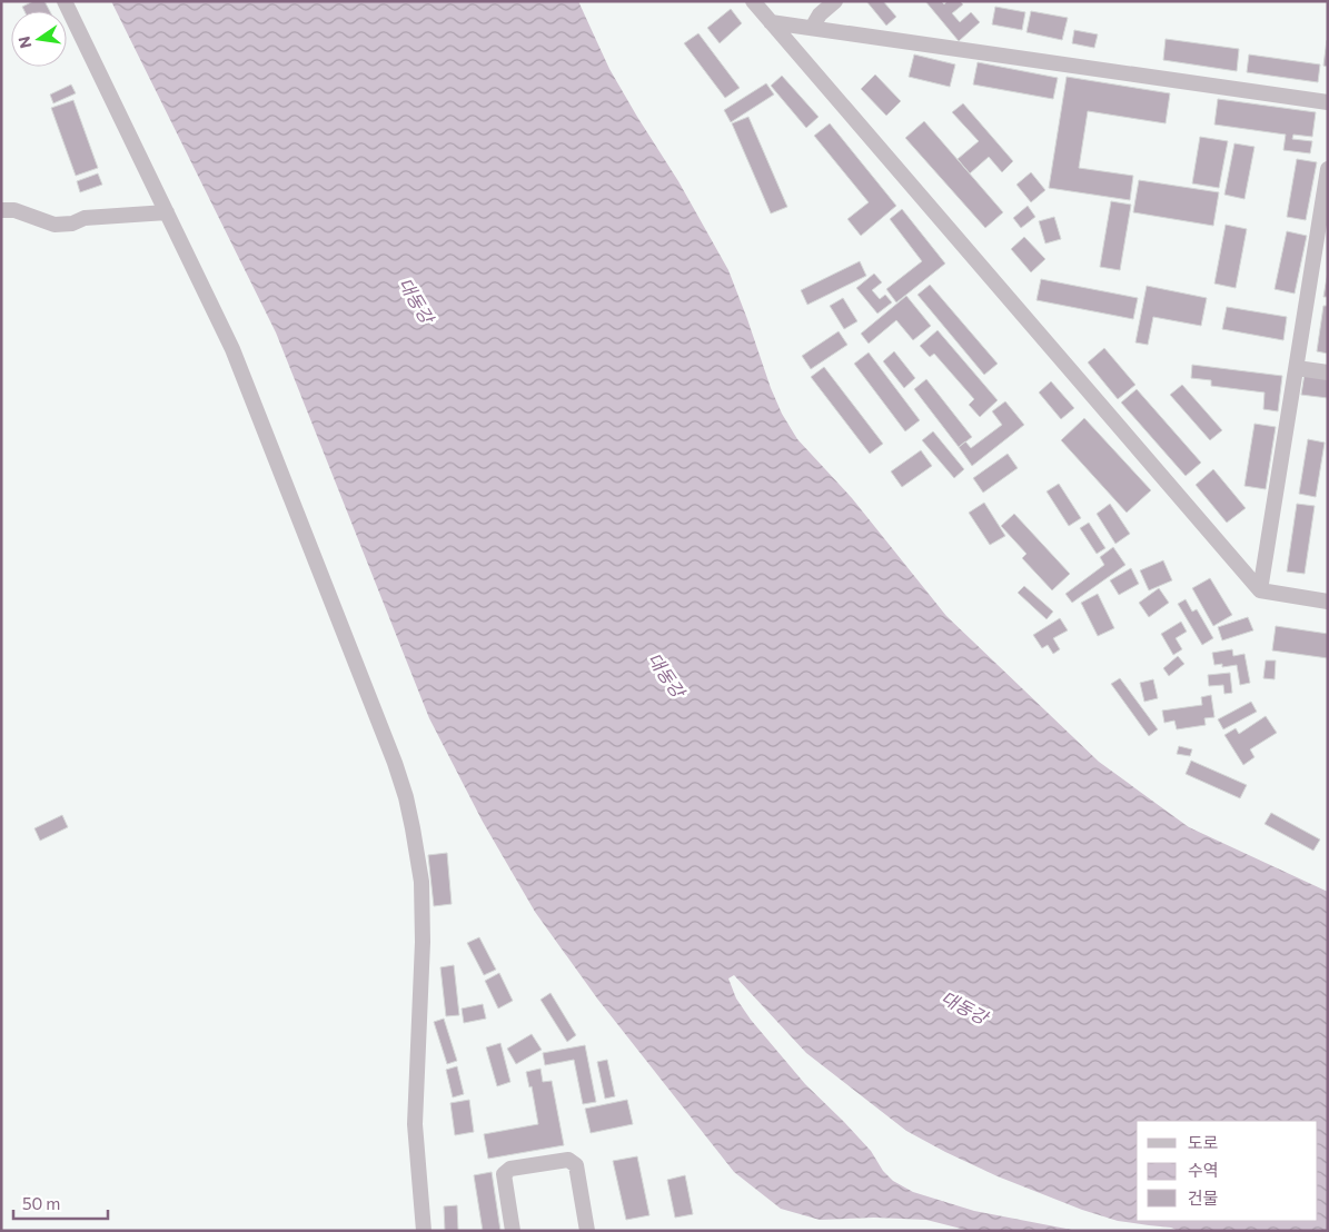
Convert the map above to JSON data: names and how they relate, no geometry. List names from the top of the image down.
{
  "water": ["대동강"],
  "legend": ["도로", "수역", "건물"],
  "scale_bar": "50 m",
  "north": "left"
}
